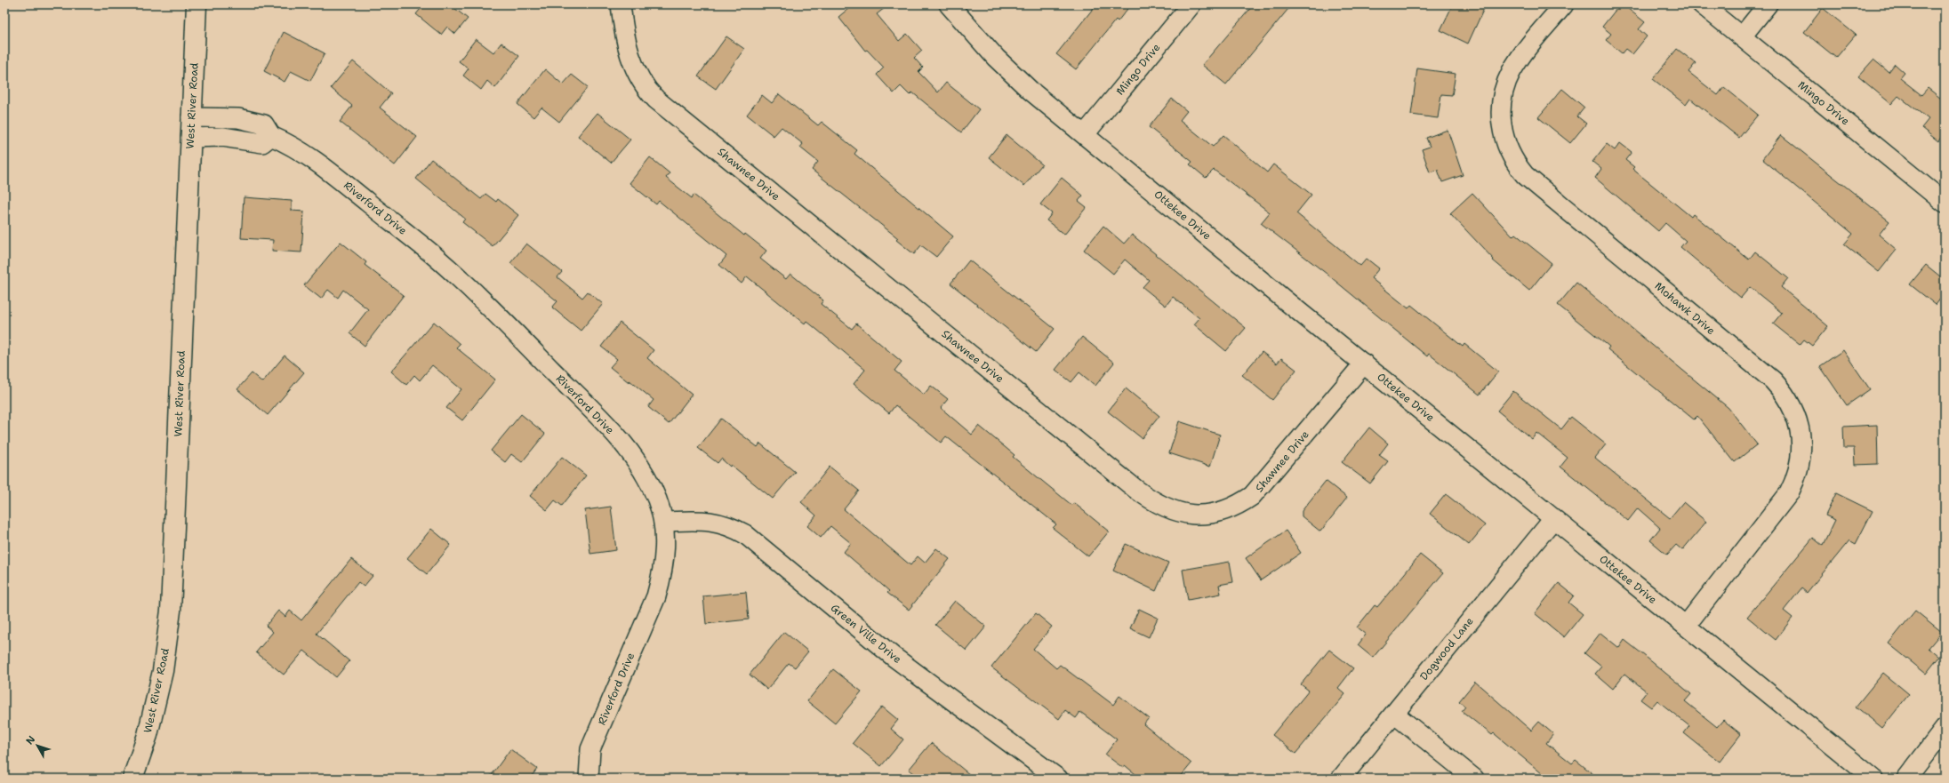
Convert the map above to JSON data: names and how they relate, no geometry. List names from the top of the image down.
{
  "streets": {
    "main road": ["West River Road"],
    "street": [
      "Mingo Drive",
      "Shawnee Drive",
      "Riverford Drive",
      "Ottekee Drive",
      "Mohawk Drive",
      "Green Ville Drive",
      "Dogwood Lane"
    ]
  },
  "crossings": [
    ["Mingo Drive", "Ottekee Drive"],
    ["West River Road", "Riverford Drive"],
    ["Shawnee Drive", "Ottekee Drive"],
    ["Riverford Drive", "Green Ville Drive"],
    ["Ottekee Drive", "Mohawk Drive"],
    ["Ottekee Drive", "Dogwood Lane"]
  ],
  "north": "top left"
}
